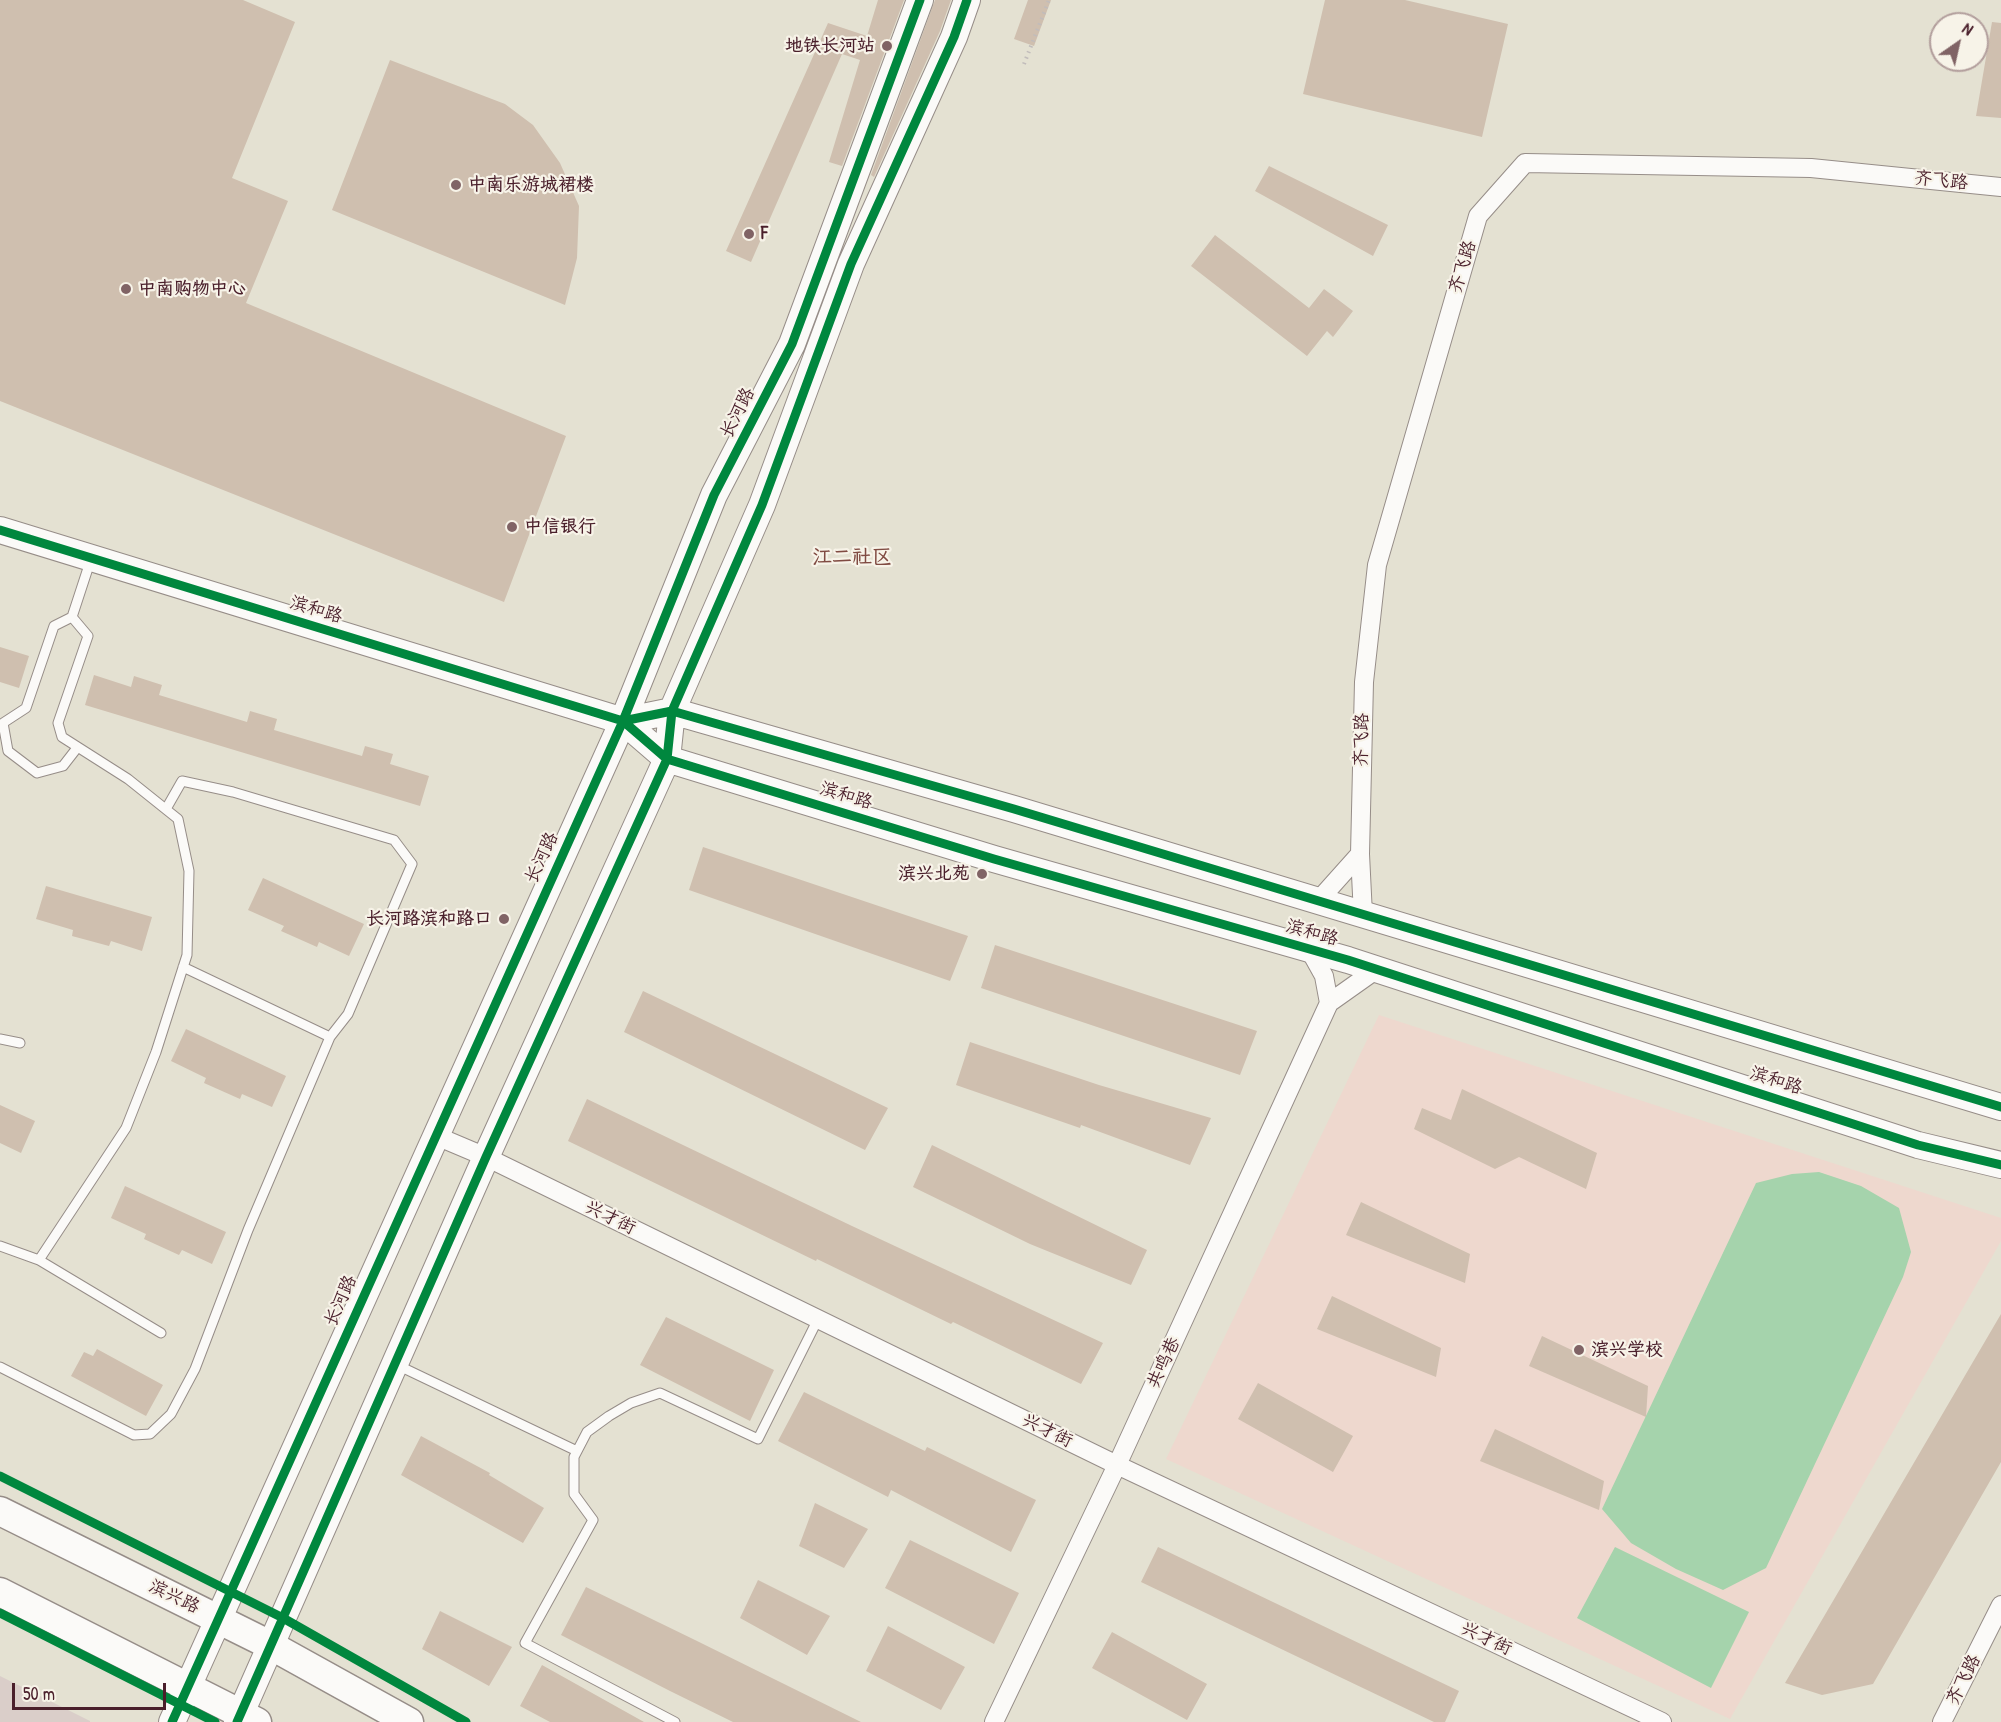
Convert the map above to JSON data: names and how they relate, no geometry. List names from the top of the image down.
{
  "streets": {
    "main road": ["长河路", "滨和路", "滨兴路"],
    "street": ["齐飞路", "兴才街", "共鸣巷"]
  },
  "crossings": [
    ["齐飞路", "滨和路"],
    ["长河路", "滨和路"],
    ["长河路", "兴才街"],
    ["长河路", "滨兴路"],
    ["兴才街", "共鸣巷"]
  ],
  "districts": ["江二社区"],
  "places": [
    "地铁长河站",
    "中南乐游城裙楼",
    "F",
    "中南购物中心",
    "中信银行",
    "滨兴北苑",
    "长河路滨和路口",
    "滨兴学校"
  ],
  "scale_bar": "50 m",
  "north": "top right"
}
